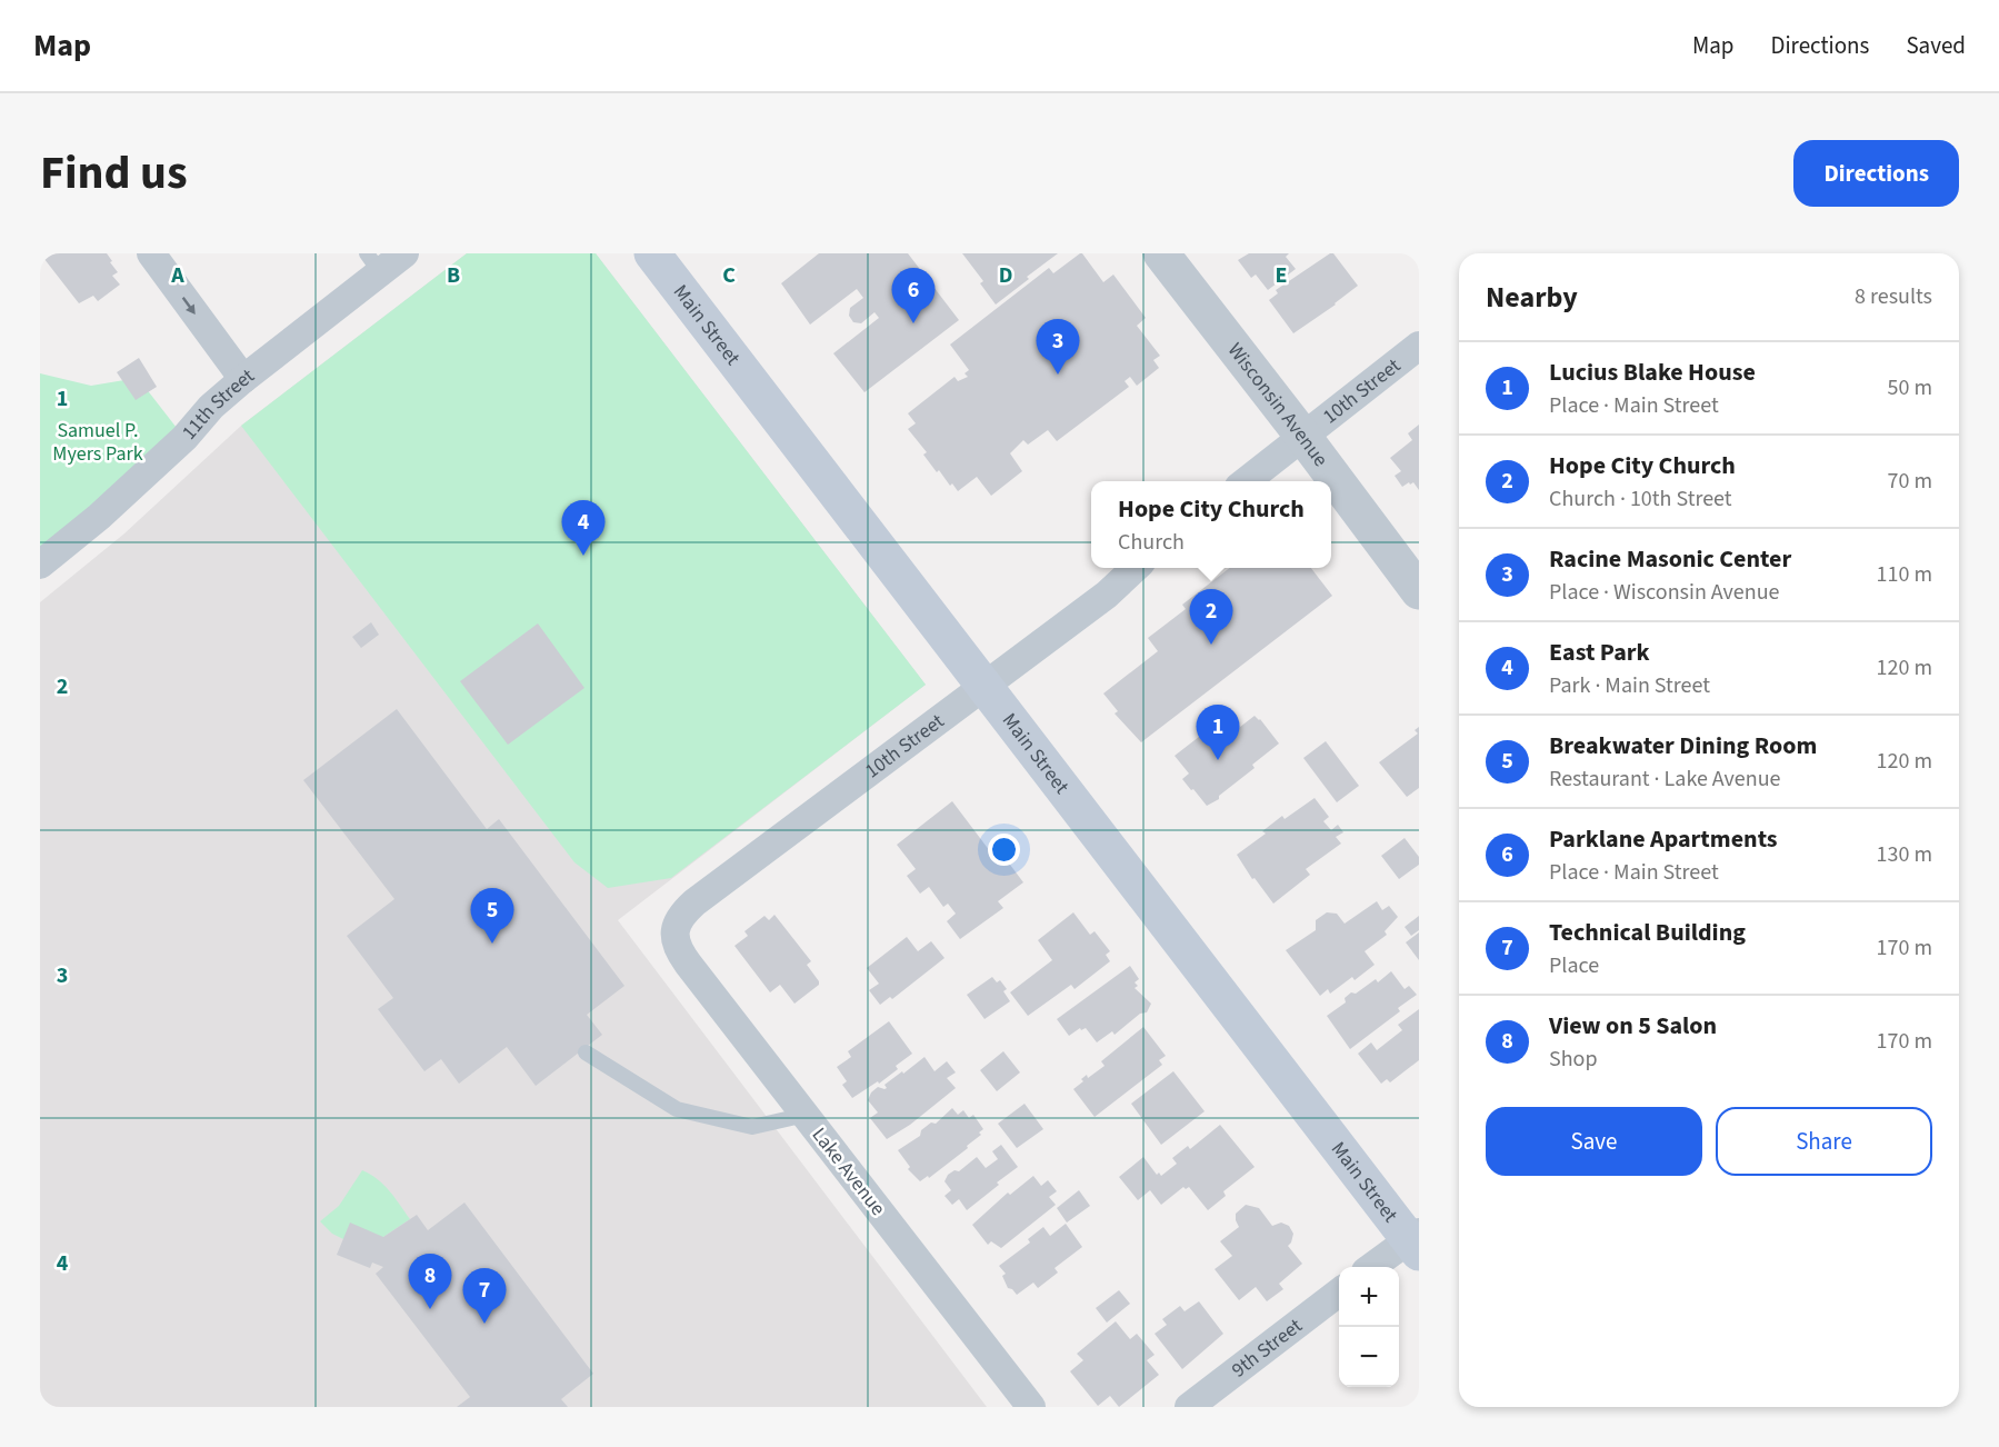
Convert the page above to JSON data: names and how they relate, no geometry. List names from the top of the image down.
{
  "streets": {
    "main road": ["Main Street"],
    "street": [
      "10th Street",
      "11th Street",
      "Wisconsin Avenue",
      "Lake Avenue",
      "9th Street"
    ]
  },
  "crossings": [
    ["Main Street", "10th Street"],
    ["10th Street", "Wisconsin Avenue"],
    ["10th Street", "Lake Avenue"]
  ],
  "parks": ["Samuel P. Myers Park"],
  "page": {
    "header": "Map",
    "nav": ["Map", "Directions", "Saved"],
    "title": "Find us",
    "buttons": [
      "Directions",
      ["Save", "Share"]
    ],
    "heading": ["Nearby", "8 results"],
    "pins": [
      "6",
      "3",
      "4",
      "2",
      "1",
      "5",
      "8",
      "7"
    ],
    "list": [
      {
        "mark": "1",
        "name": "Lucius Blake House",
        "note": "Place · Main Street",
        "value": "50 m"
      },
      {
        "mark": "2",
        "name": "Hope City Church",
        "note": "Church · 10th Street",
        "value": "70 m"
      },
      {
        "mark": "3",
        "name": "Racine Masonic Center",
        "note": "Place · Wisconsin Avenue",
        "value": "110 m"
      },
      {
        "mark": "4",
        "name": "East Park",
        "note": "Park · Main Street",
        "value": "120 m"
      },
      {
        "mark": "5",
        "name": "Breakwater Dining Room",
        "note": "Restaurant · Lake Avenue",
        "value": "120 m"
      },
      {
        "mark": "6",
        "name": "Parklane Apartments",
        "note": "Place · Main Street",
        "value": "130 m"
      },
      {
        "mark": "7",
        "name": "Technical Building",
        "note": "Place",
        "value": "170 m"
      },
      {
        "mark": "8",
        "name": "View on 5 Salon",
        "note": "Shop",
        "value": "170 m"
      }
    ],
    "popup": ["Hope City Church", "Church"],
    "map_buttons": ["+", "−"]
  },
  "grid": {
    "columns": [
      "A",
      "B",
      "C",
      "D",
      "E"
    ],
    "rows": [
      "1",
      "2",
      "3",
      "4"
    ]
  }
}
